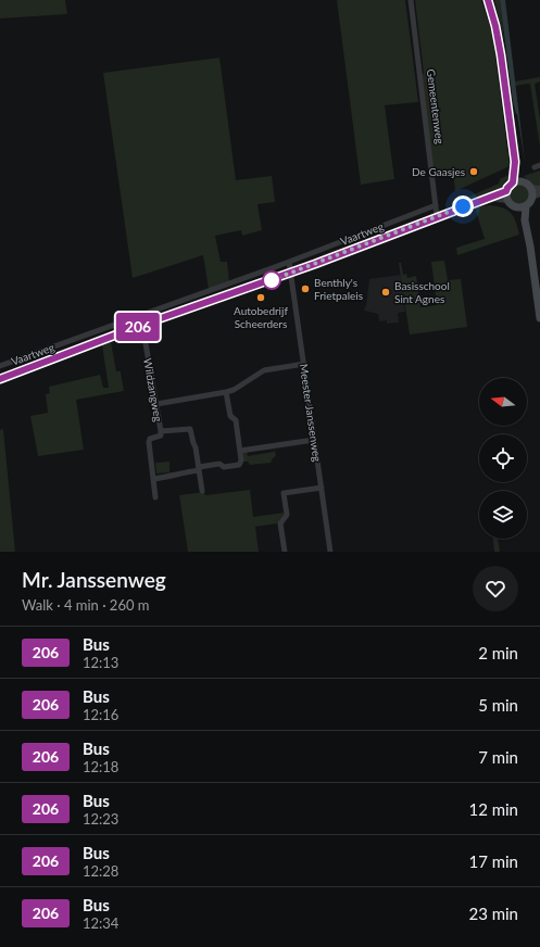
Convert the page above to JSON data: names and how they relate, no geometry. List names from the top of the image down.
{
  "streets": {
    "street": [
      "Gemeentenweg",
      "Vaartweg",
      "Wildzangweg",
      "Meester Janssenweg"
    ]
  },
  "crossings": [
    ["Gemeentenweg", "Vaartweg"],
    ["Vaartweg", "Wildzangweg"],
    ["Vaartweg", "Meester Janssenweg"]
  ],
  "places": [
    "De Gaasjes",
    "Benthly's Frietpaleis",
    "Basisschool Sint Agnes",
    "Autobedrijf Scheerders"
  ],
  "lines": ["bus line 206"],
  "north": "left",
  "page": {
    "on_map": "206",
    "heading": ["Mr. Janssenweg", "Walk · 4 min · 260 m"],
    "list": [
      {
        "mark": "206",
        "name": "Bus",
        "note": "12:13",
        "value": "2 min"
      },
      {
        "mark": "206",
        "name": "Bus",
        "note": "12:16",
        "value": "5 min"
      },
      {
        "mark": "206",
        "name": "Bus",
        "note": "12:18",
        "value": "7 min"
      },
      {
        "mark": "206",
        "name": "Bus",
        "note": "12:23",
        "value": "12 min"
      },
      {
        "mark": "206",
        "name": "Bus",
        "note": "12:28",
        "value": "17 min"
      },
      {
        "mark": "206",
        "name": "Bus",
        "note": "12:34",
        "value": "23 min"
      }
    ]
  }
}
